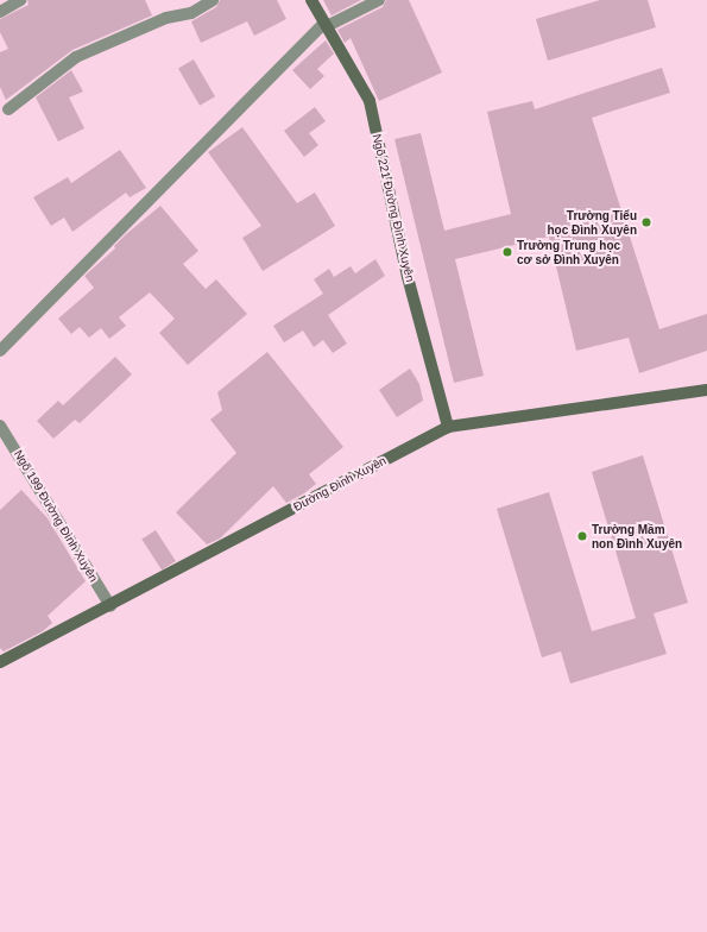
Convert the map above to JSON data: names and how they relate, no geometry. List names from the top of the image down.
{
  "streets": {
    "street": ["Ngõ 221 Đường Đình Xuyên", "Đường Đình Xuyên", "Ngõ 199 Đường Đình Xuyên"]
  },
  "crossings": [
    ["Ngõ 221 Đường Đình Xuyên", "Đường Đình Xuyên"],
    ["Đường Đình Xuyên", "Ngõ 199 Đường Đình Xuyên"]
  ],
  "places": ["Trường Tiểu học Đình Xuyên", "Trường Trung học cơ sở Đình Xuyên", "Trường Mầm non Đình Xuyên"]
}
